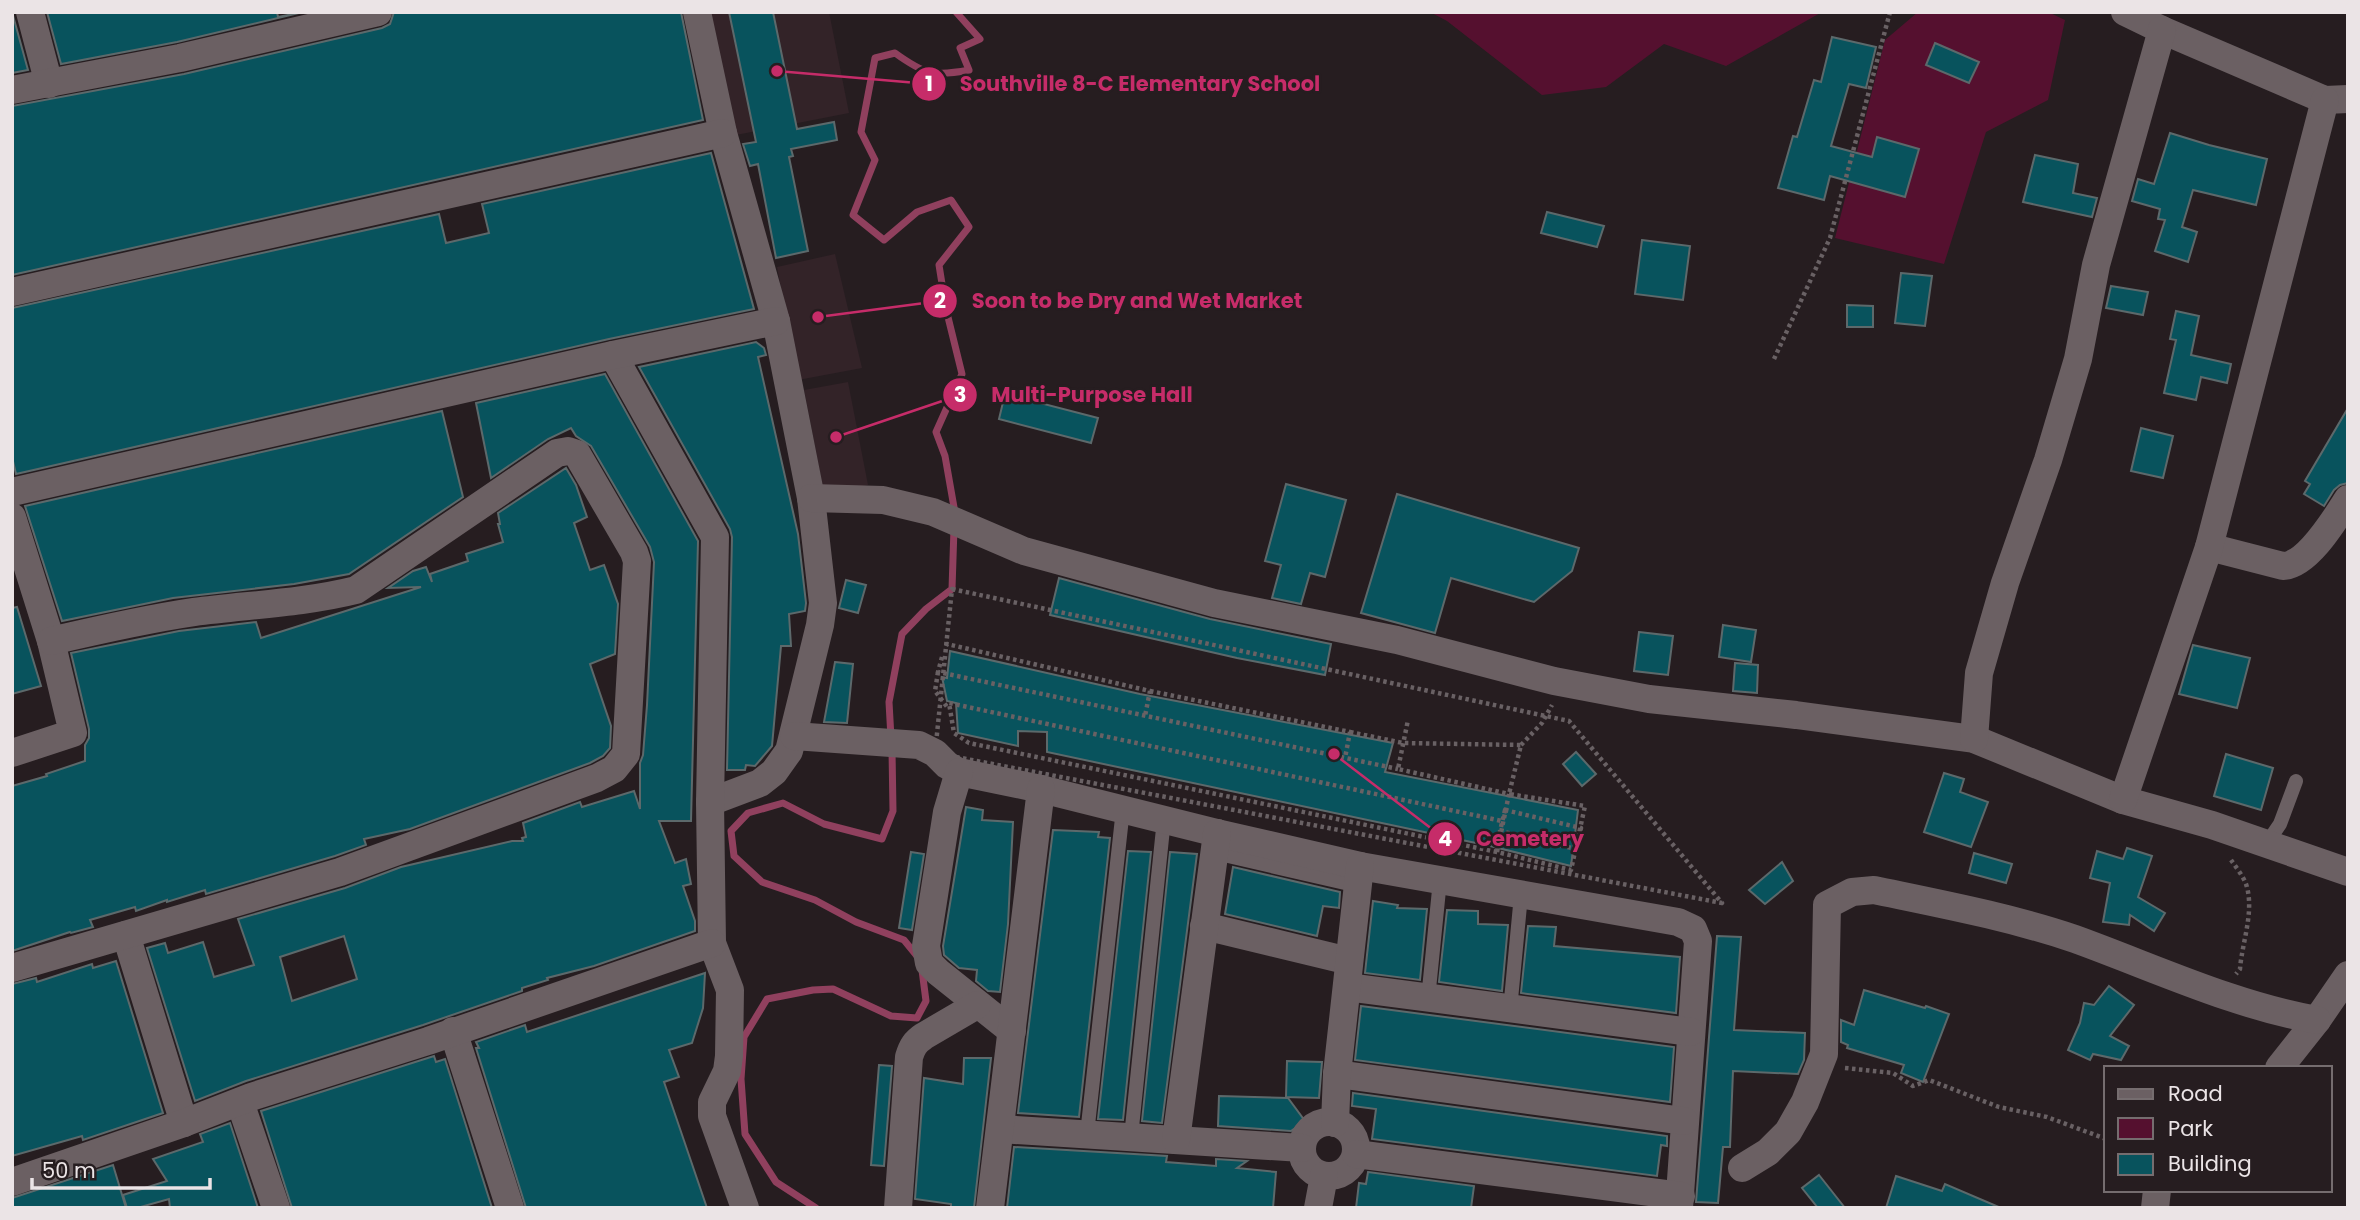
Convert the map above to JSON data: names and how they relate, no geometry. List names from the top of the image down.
{
  "places": [
    "Southville 8-C Elementary School",
    "Soon to be Dry and Wet Market",
    "Multi-Purpose Hall",
    "Cemetery"
  ],
  "legend": ["Road", "Park", "Building"],
  "scale_bar": "50 m"
}
